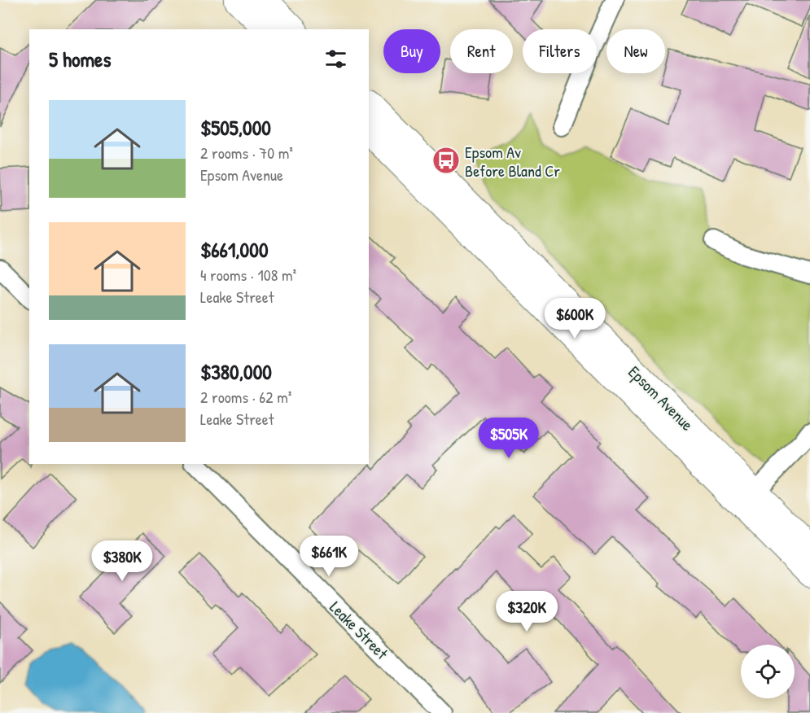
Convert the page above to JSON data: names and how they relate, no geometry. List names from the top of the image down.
{
  "streets": {
    "street": ["Epsom Avenue", "Leake Street"]
  },
  "places": {
    "bus stop": ["Epsom Av Before Bland Cr"]
  },
  "page": {
    "chip": [
      "Buy",
      "Rent",
      "Filters",
      "New"
    ],
    "heading": "5 homes",
    "list": [
      {
        "name": "$505,000",
        "note": "2 rooms · 70 m² · Epsom Avenue"
      },
      {
        "name": "$661,000",
        "note": "4 rooms · 108 m² · Leake Street"
      },
      {
        "name": "$380,000",
        "note": "2 rooms · 62 m² · Leake Street"
      }
    ],
    "price": [
      "$600K",
      "$505K",
      "$661K",
      "$380K",
      "$320K"
    ]
  }
}
